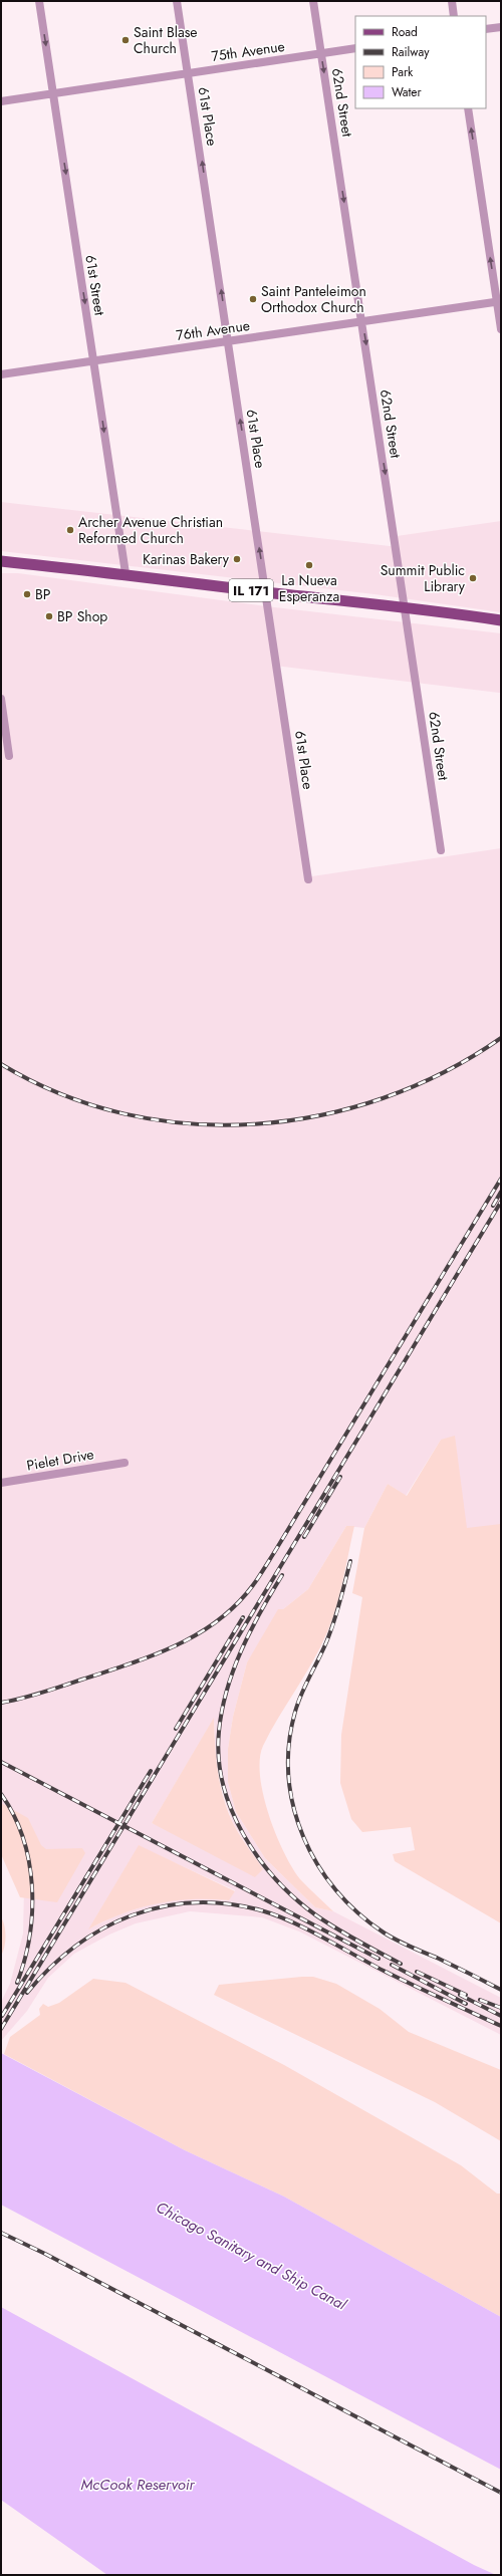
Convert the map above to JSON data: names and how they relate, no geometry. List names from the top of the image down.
{
  "streets": {
    "main road": ["IL 171"],
    "street": [
      "75th Avenue",
      "62nd Street",
      "61st Place",
      "61st Street",
      "76th Avenue",
      "Pielet Drive"
    ]
  },
  "crossings": [
    ["75th Avenue", "62nd Street"],
    ["75th Avenue", "61st Place"],
    ["75th Avenue", "61st Street"],
    ["62nd Street", "76th Avenue"],
    ["62nd Street", "IL 171"],
    ["61st Place", "76th Avenue"],
    ["61st Place", "IL 171"],
    ["61st Street", "76th Avenue"],
    ["61st Street", "IL 171"]
  ],
  "one_way": ["62nd Street", "61st Place", "61st Street"],
  "water": ["Chicago Sanitary and Ship Canal", "McCook Reservoir"],
  "places": [
    "Saint Blase Church",
    "Saint Panteleimon Orthodox Church",
    "Archer Avenue Christian Reformed Church",
    "Karinas Bakery",
    "La Nueva Esperanza",
    "Summit Public Library",
    "BP",
    "BP Shop"
  ],
  "legend": [
    "Road",
    "Railway",
    "Park",
    "Water"
  ]
}
